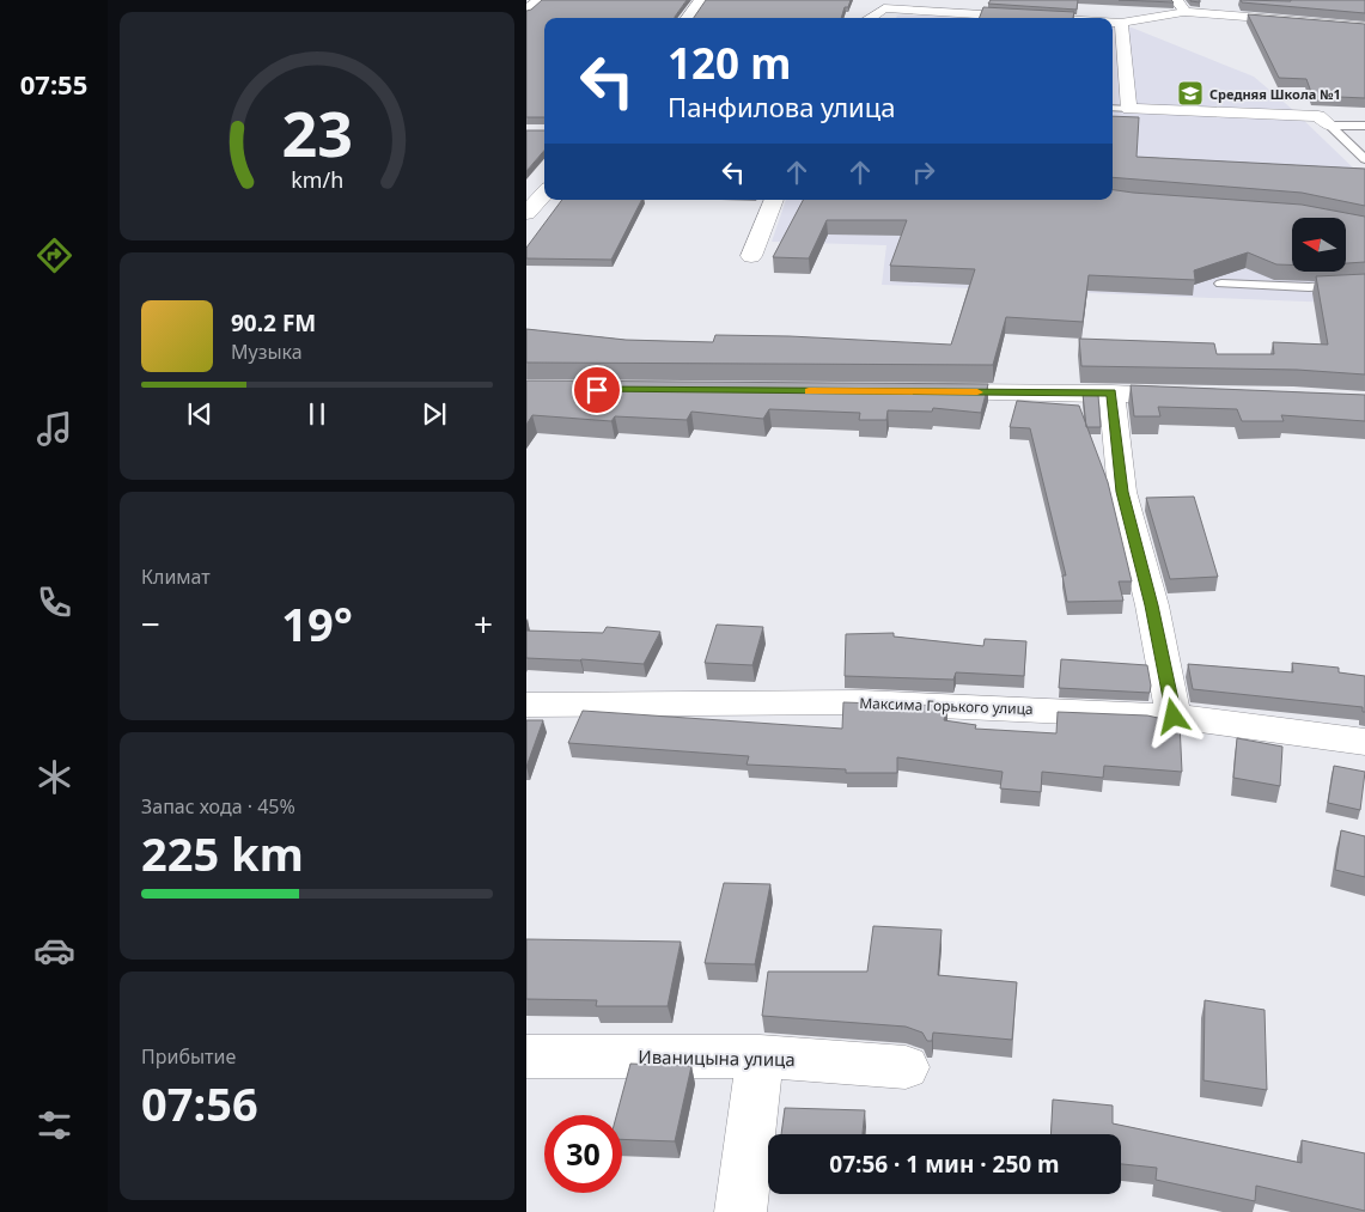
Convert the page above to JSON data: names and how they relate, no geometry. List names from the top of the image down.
{
  "streets": {
    "street": ["Максима Горького улица", "Иваницына улица"]
  },
  "places": {
    "school or university": ["Средняя Школа №1"]
  },
  "north": "left",
  "page": {
    "tabs": "07:55",
    "turn": ["120 m", "Панфилова улица"],
    "song": ["90.2 FM", "Музыка"],
    "tile": [
      "Климат",
      ["Запас хода · 45%", "225 km"],
      ["Прибытие", "07:56"]
    ],
    "heat": ["−", "19°", "+"],
    "limit": "30",
    "trip": "07:56 · 1 мин · 250 m",
    "gauge": ["23", "km/h"]
  }
}
